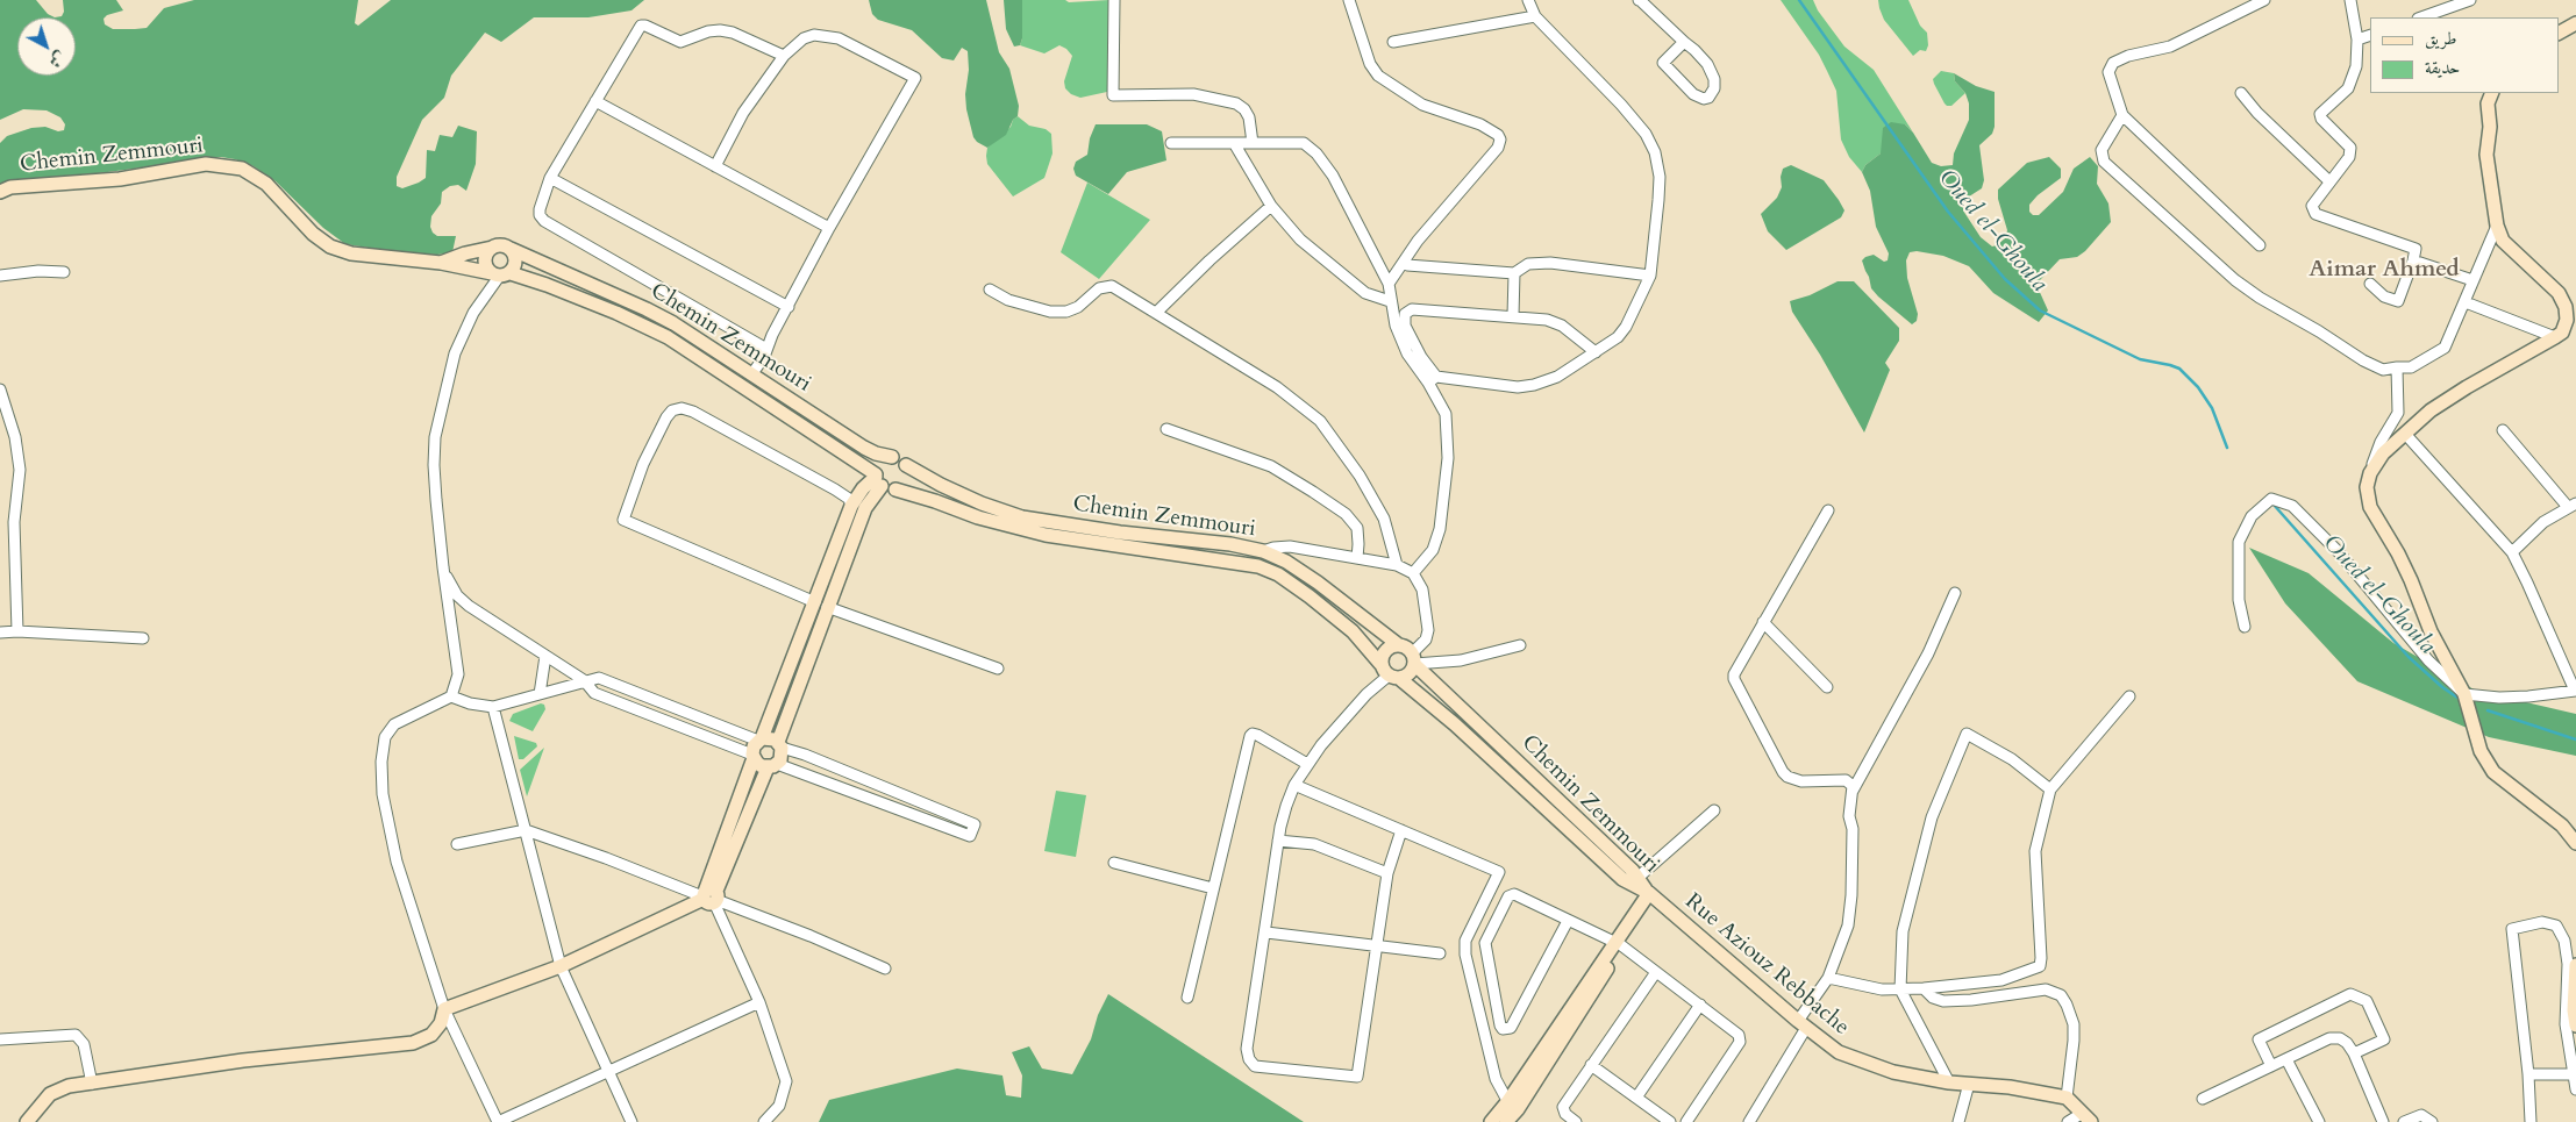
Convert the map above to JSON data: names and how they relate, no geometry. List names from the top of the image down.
{
  "streets": {
    "street": ["Chemin Zemmouri", "Rue Aziouz Rebbache"]
  },
  "crossings": [
    ["Chemin Zemmouri", "Rue Aziouz Rebbache"]
  ],
  "districts": ["Aimar Ahmed"],
  "water": ["Oued el-Ghoula"],
  "legend": ["طريق", "حديقة"],
  "north": "bottom right"
}
